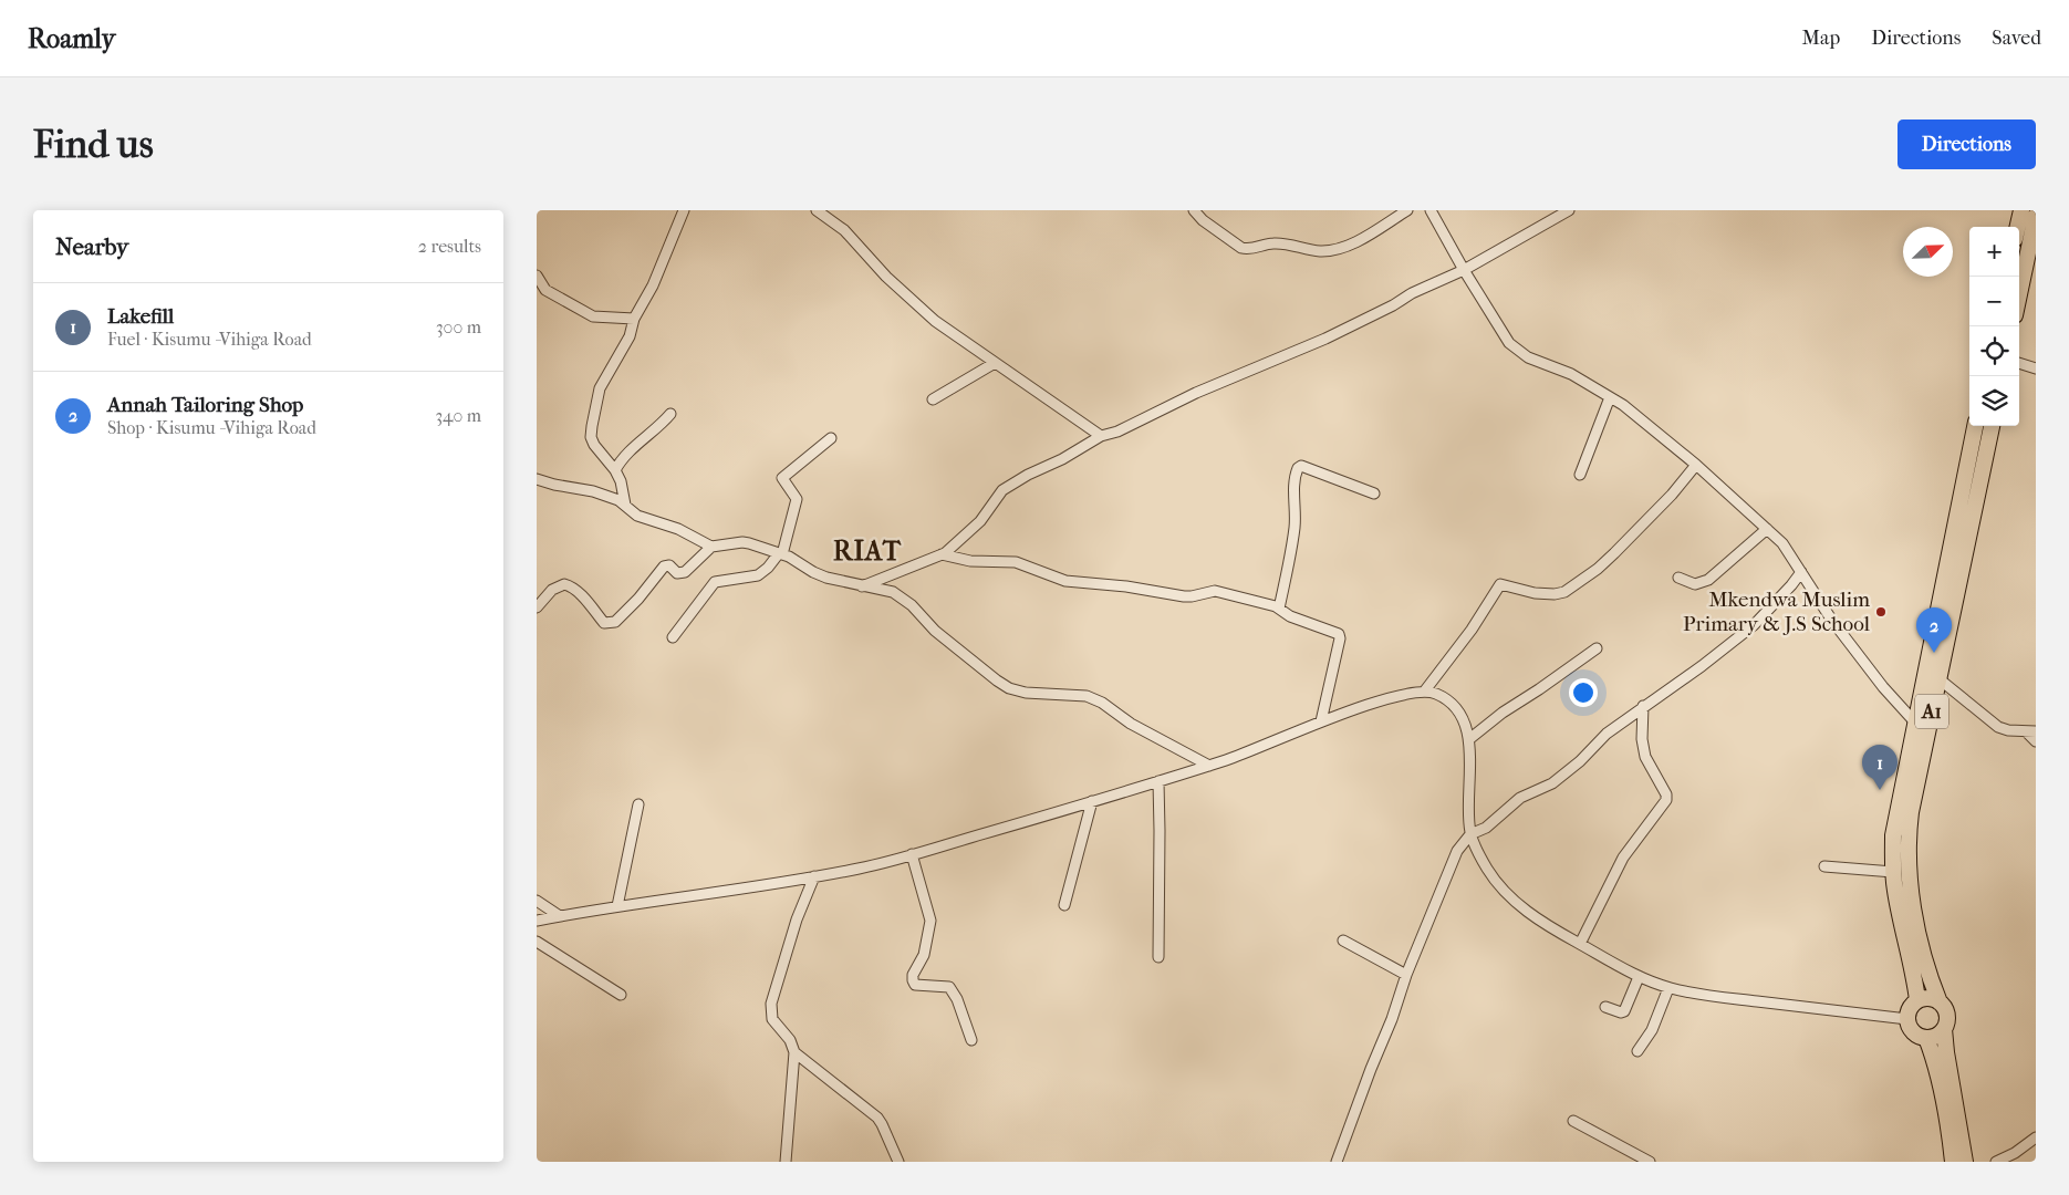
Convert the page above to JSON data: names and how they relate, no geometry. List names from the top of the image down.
{
  "streets": {
    "highway": ["A1"]
  },
  "districts": ["RIAT"],
  "places": ["Mkendwa Muslim Primary & J.S School"],
  "north": "top right",
  "page": {
    "header": "Roamly",
    "nav": ["Map", "Directions", "Saved"],
    "buttons": "Directions",
    "title": "Find us",
    "heading": ["Nearby", "2 results"],
    "map_buttons": ["+", "−"],
    "list": [
      {
        "mark": "1",
        "name": "Lakefill",
        "note": "Fuel · Kisumu -Vihiga Road",
        "value": "300 m"
      },
      {
        "mark": "2",
        "name": "Annah Tailoring Shop",
        "note": "Shop · Kisumu -Vihiga Road",
        "value": "340 m"
      }
    ],
    "pins": ["2", "1"]
  }
}
